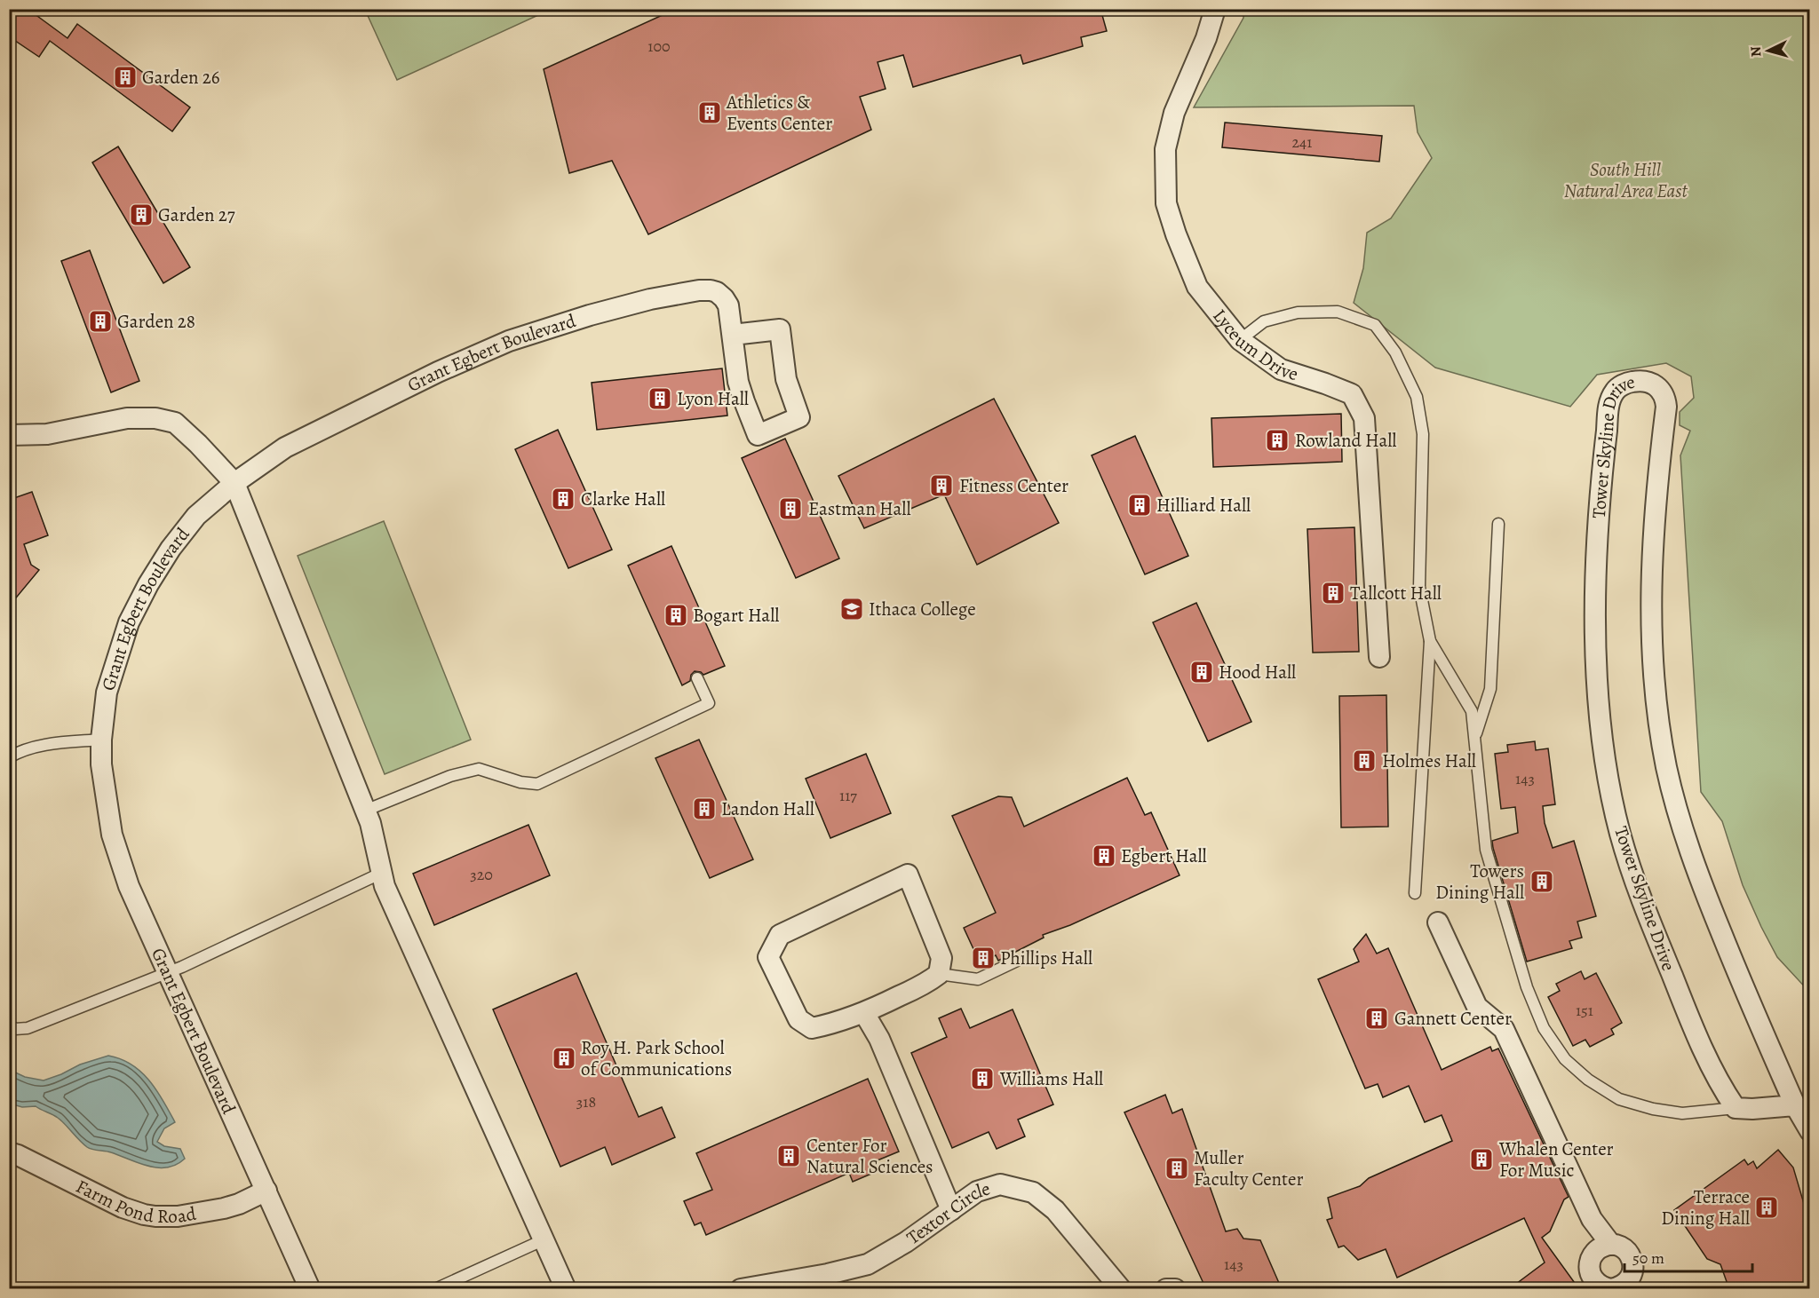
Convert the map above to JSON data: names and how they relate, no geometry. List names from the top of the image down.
{
  "streets": {
    "street": [
      "Lyceum Drive",
      "Grant Egbert Boulevard",
      "Tower Skyline Drive",
      "Farm Pond Road",
      "Textor Circle"
    ]
  },
  "crossings": [
    ["Grant Egbert Boulevard", "Farm Pond Road"]
  ],
  "parks": ["South Hill Natural Area East"],
  "places": {
    "building": [
      "Garden 26",
      "Athletics & Events Center",
      "Garden 27",
      "Garden 28",
      "Lyon Hall",
      "Rowland Hall",
      "Fitness Center",
      "Clarke Hall",
      "Hilliard Hall",
      "Eastman Hall",
      "Tallcott Hall",
      "Bogart Hall",
      "Hood Hall",
      "Holmes Hall",
      "Landon Hall",
      "Egbert Hall",
      "Towers Dining Hall",
      "Phillips Hall",
      "Gannett Center",
      "Roy H. Park School of Communications",
      "Williams Hall",
      "Center For Natural Sciences",
      "Whalen Center For Music",
      "Muller Faculty Center",
      "Terrace Dining Hall"
    ],
    "school or university": ["Ithaca College"]
  },
  "house_numbers": [
    "100",
    "241",
    "143",
    "117",
    "320",
    "151",
    "318",
    "143"
  ],
  "scale_bar": "50 m",
  "north": "left"
}
